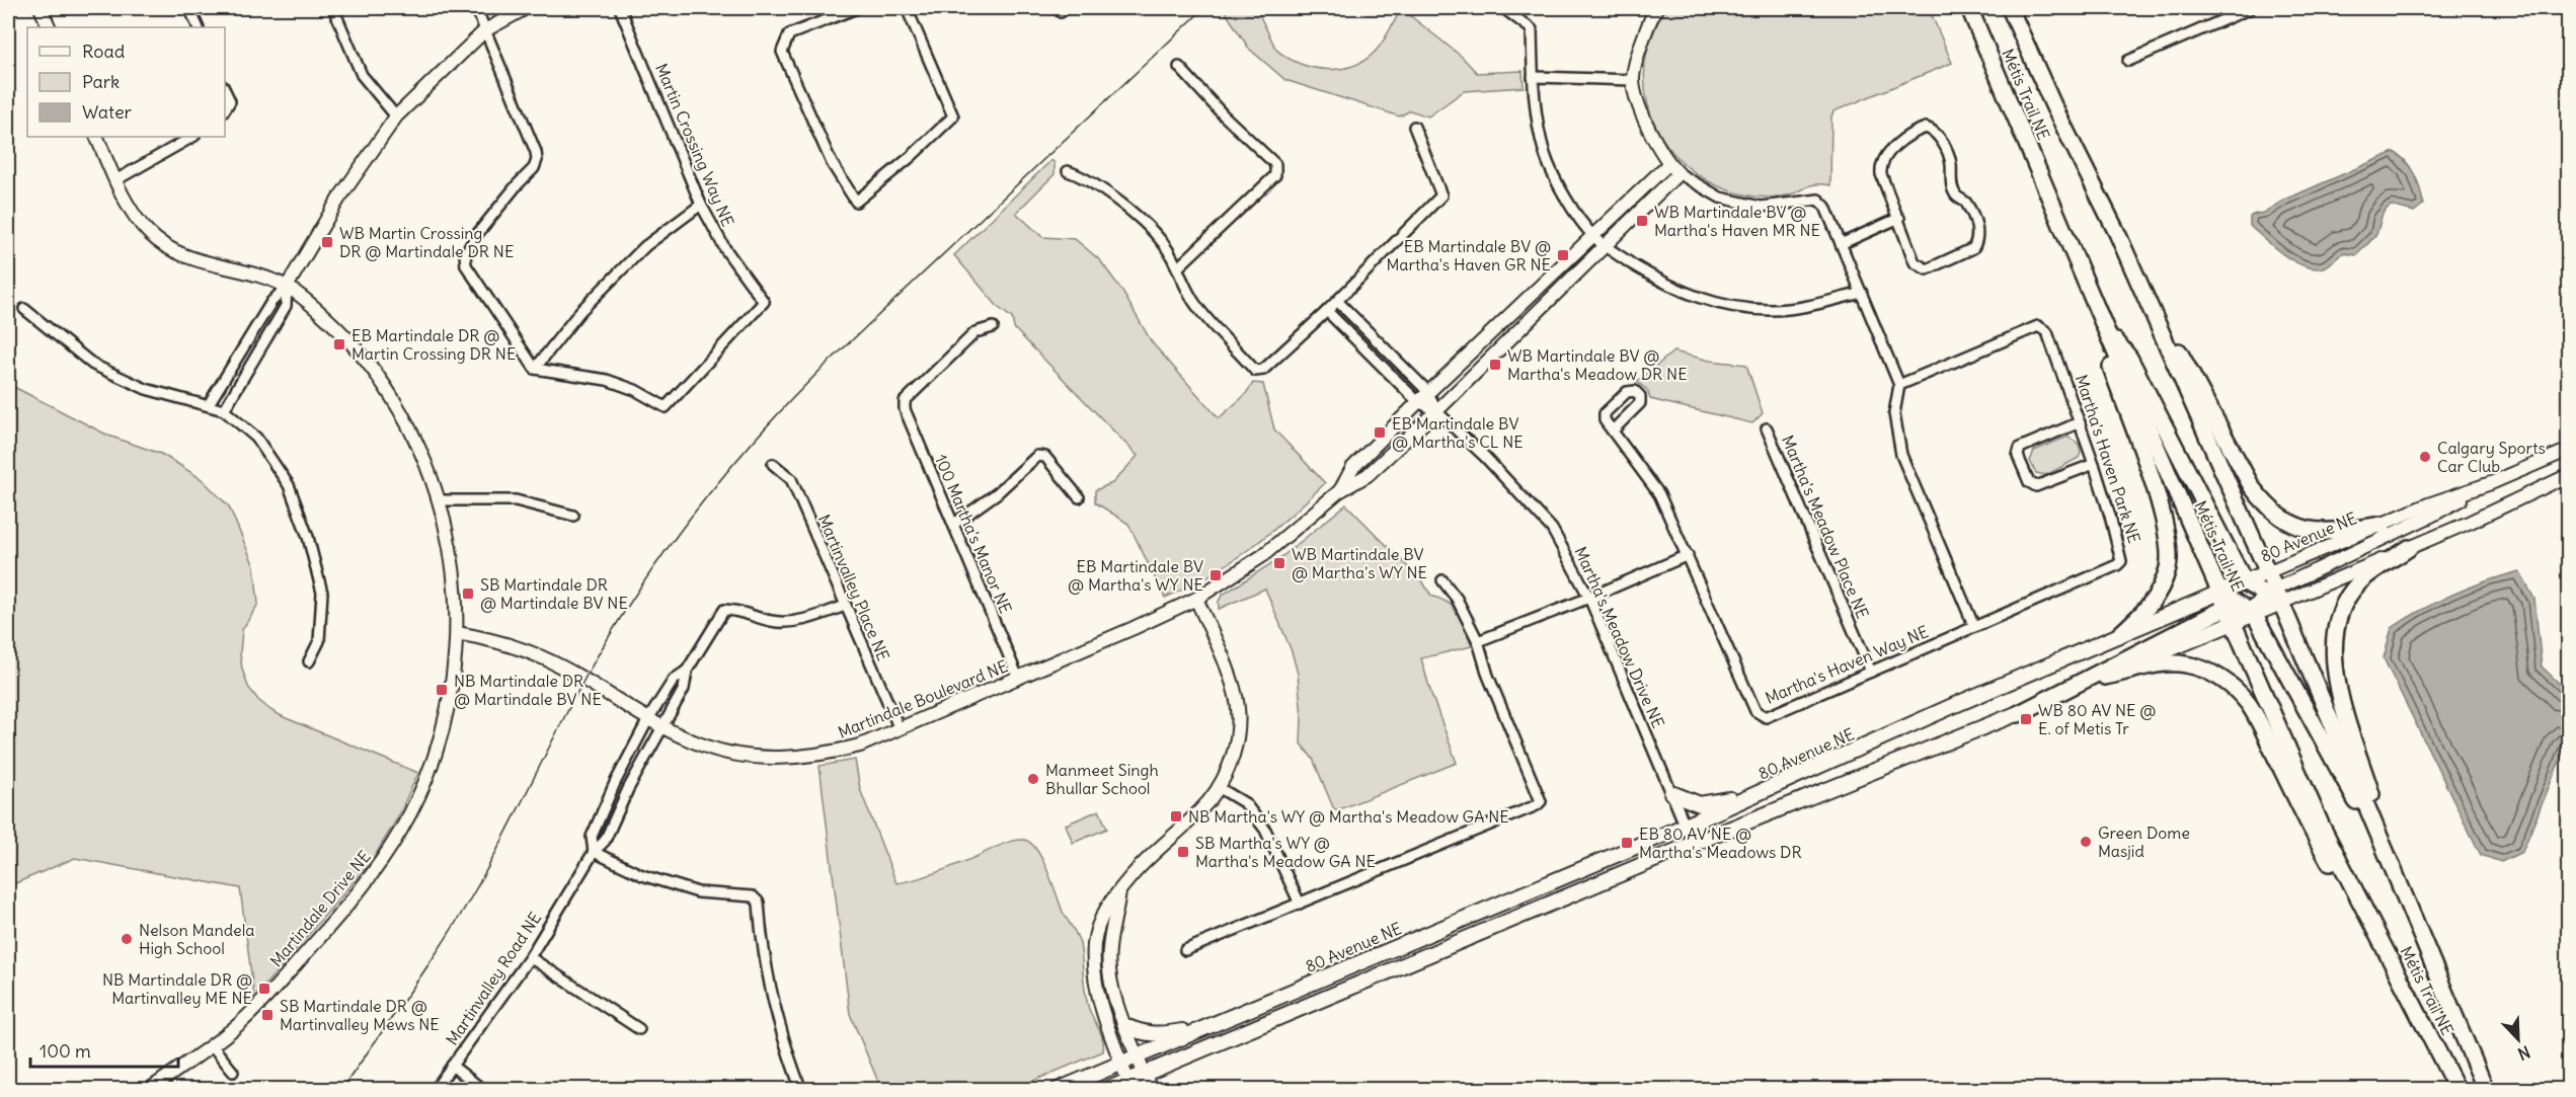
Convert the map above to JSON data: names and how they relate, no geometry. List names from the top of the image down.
{
  "streets": {
    "main road": ["Métis Trail NE", "80 Avenue NE"],
    "street": [
      "Martin Crossing Way NE",
      "Martha's Haven Park NE",
      "Martha's Meadow Place NE",
      "100 Martha's Manor NE",
      "Martinvalley Place NE",
      "Martha's Meadow Drive NE",
      "Martha's Haven Way NE",
      "Martindale Boulevard NE",
      "Martindale Drive NE",
      "Martinvalley Road NE"
    ]
  },
  "crossings": [
    ["Métis Trail NE", "80 Avenue NE"],
    ["Martha's Haven Park NE", "Martha's Haven Way NE"],
    ["Martha's Meadow Place NE", "Martha's Haven Way NE"],
    ["100 Martha's Manor NE", "Martindale Boulevard NE"],
    ["80 Avenue NE", "Martha's Meadow Drive NE"],
    ["Martinvalley Place NE", "Martindale Boulevard NE"],
    ["Martha's Meadow Drive NE", "Martindale Boulevard NE"],
    ["Martindale Boulevard NE", "Martindale Drive NE"],
    ["Martindale Boulevard NE", "Martinvalley Road NE"]
  ],
  "places": {
    "transit": [
      "WB Martindale BV @ Martha's Haven MR NE",
      "WB Martin Crossing DR @ Martindale DR NE",
      "EB Martindale BV @ Martha's Haven GR NE",
      "EB Martindale DR @ Martin Crossing DR NE",
      "WB Martindale BV @ Martha's Meadow DR NE",
      "EB Martindale BV @ Martha's CL NE",
      "WB Martindale BV @ Martha's WY NE",
      "EB Martindale BV @ Martha's WY NE",
      "SB Martindale DR @ Martindale BV NE",
      "NB Martindale DR @ Martindale BV NE",
      "WB 80 AV NE @ E. of Metis Tr",
      "NB Martha's WY @ Martha's Meadow GA NE",
      "EB 80 AV NE @ Martha's Meadows DR",
      "SB Martha's WY @ Martha's Meadow GA NE",
      "NB Martindale DR @ Martinvalley ME NE",
      "SB Martindale DR @ Martinvalley Mews NE"
    ],
    "other": [
      "Calgary Sports Car Club",
      "Manmeet Singh Bhullar School",
      "Green Dome Masjid",
      "Nelson Mandela High School"
    ]
  },
  "legend": ["Road", "Park", "Water"],
  "scale_bar": "100 m",
  "north": "bottom right"
}
